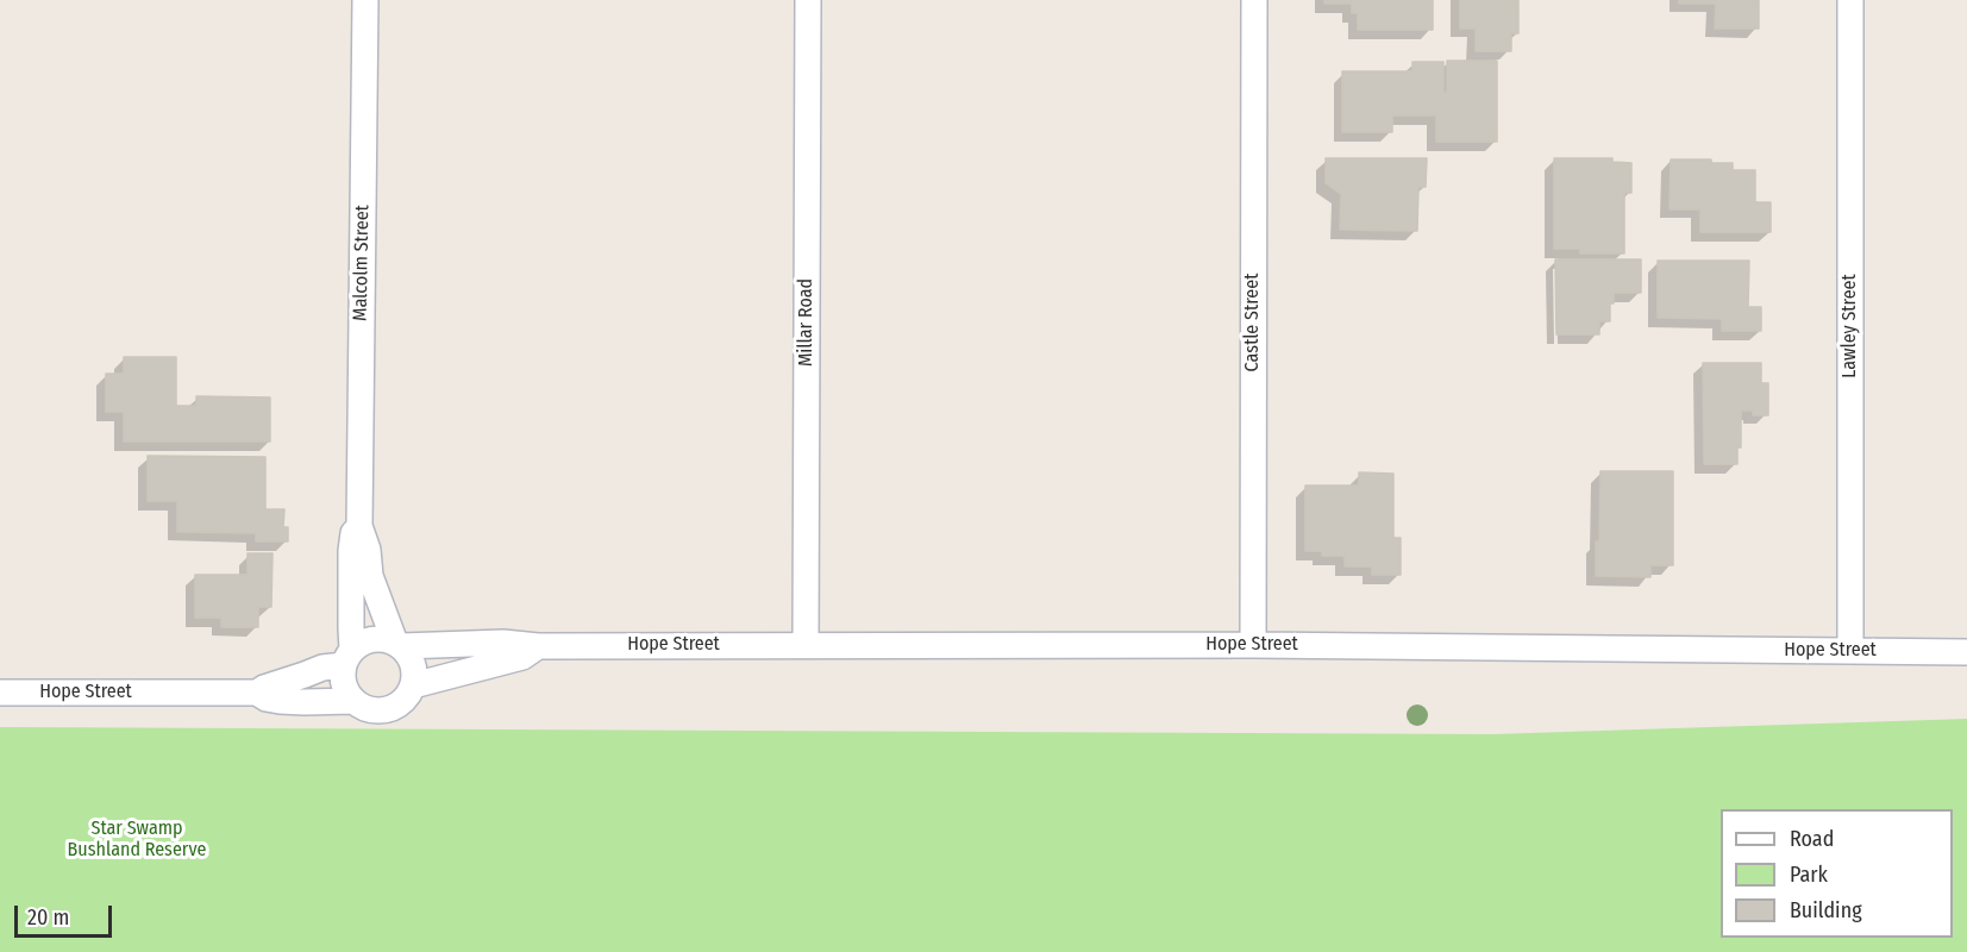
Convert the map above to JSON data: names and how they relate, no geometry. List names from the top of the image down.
{
  "streets": {
    "street": [
      "Malcolm Street",
      "Millar Road",
      "Castle Street",
      "Lawley Street",
      "Hope Street"
    ]
  },
  "crossings": [
    ["Malcolm Street", "Hope Street"],
    ["Millar Road", "Hope Street"],
    ["Castle Street", "Hope Street"],
    ["Lawley Street", "Hope Street"]
  ],
  "parks": ["Star Swamp Bushland Reserve"],
  "legend": ["Road", "Park", "Building"],
  "scale_bar": "20 m"
}
